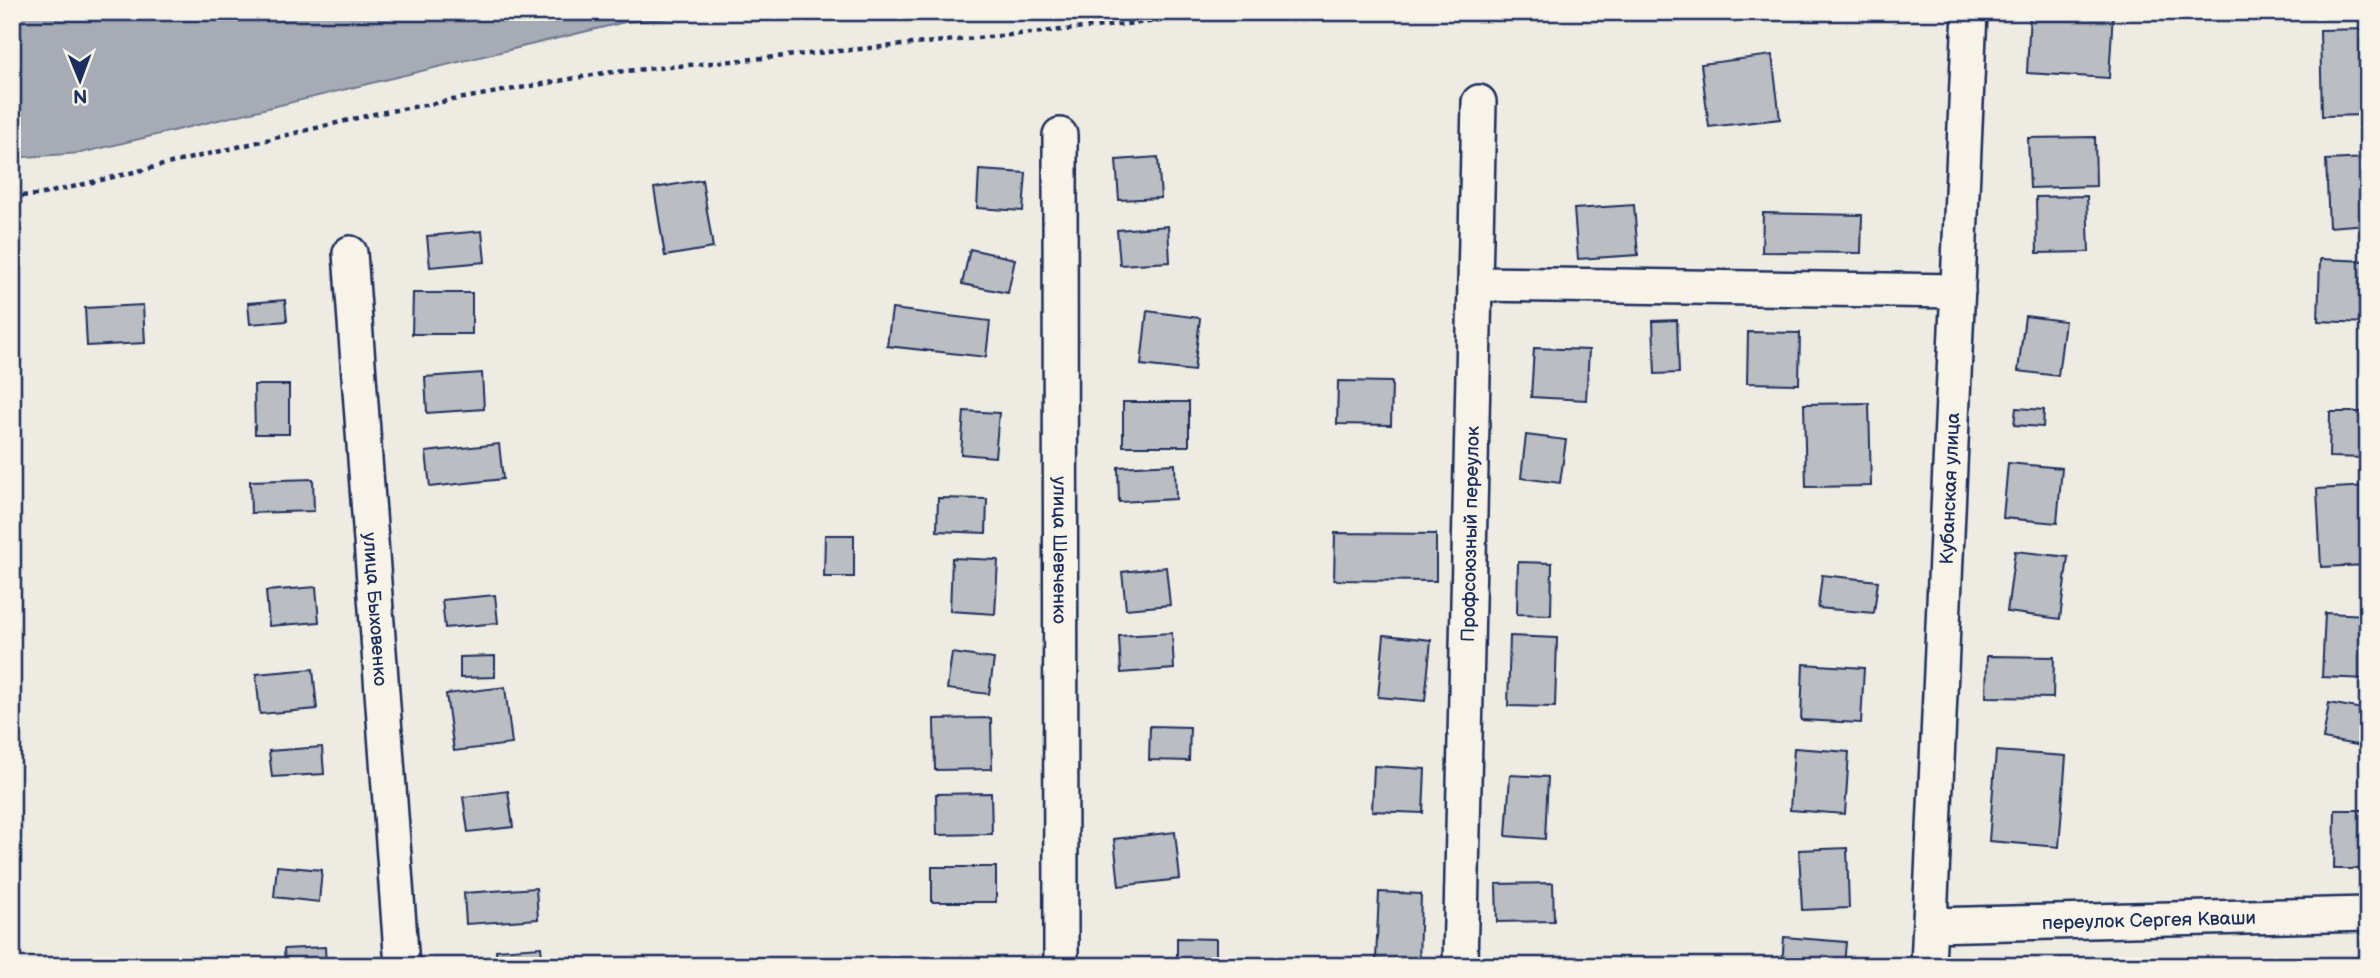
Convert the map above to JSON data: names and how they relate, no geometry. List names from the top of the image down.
{
  "streets": {
    "street": [
      "Кубанская улица",
      "Профсоюзный переулок",
      "улица Шевченко",
      "улица Быховенко",
      "переулок Сергея Кваши"
    ]
  },
  "crossings": [
    ["Кубанская улица", "переулок Сергея Кваши"]
  ],
  "north": "bottom"
}
